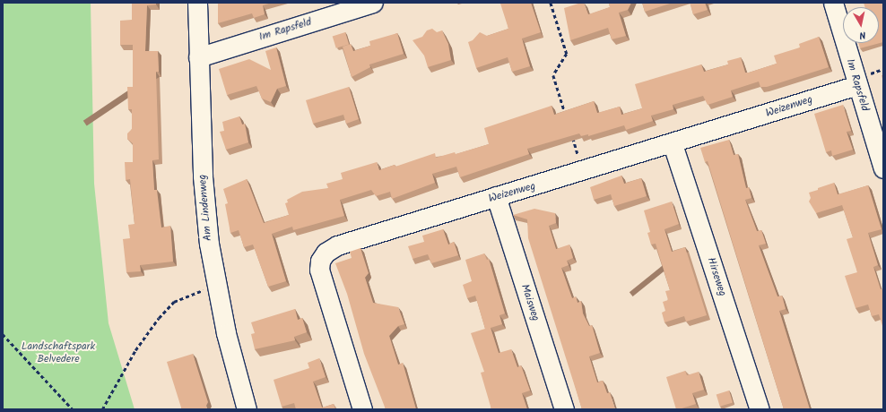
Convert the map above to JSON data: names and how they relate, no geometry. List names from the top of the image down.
{
  "streets": {
    "street": [
      "Im Rapsfeld",
      "Weizenweg",
      "Am Lindenweg",
      "Hirseweg",
      "Maisweg"
    ]
  },
  "crossings": [
    ["Im Rapsfeld", "Weizenweg"],
    ["Im Rapsfeld", "Am Lindenweg"],
    ["Weizenweg", "Hirseweg"],
    ["Weizenweg", "Maisweg"]
  ],
  "parks": ["Landschaftspark Belvedere"],
  "north": "bottom"
}
